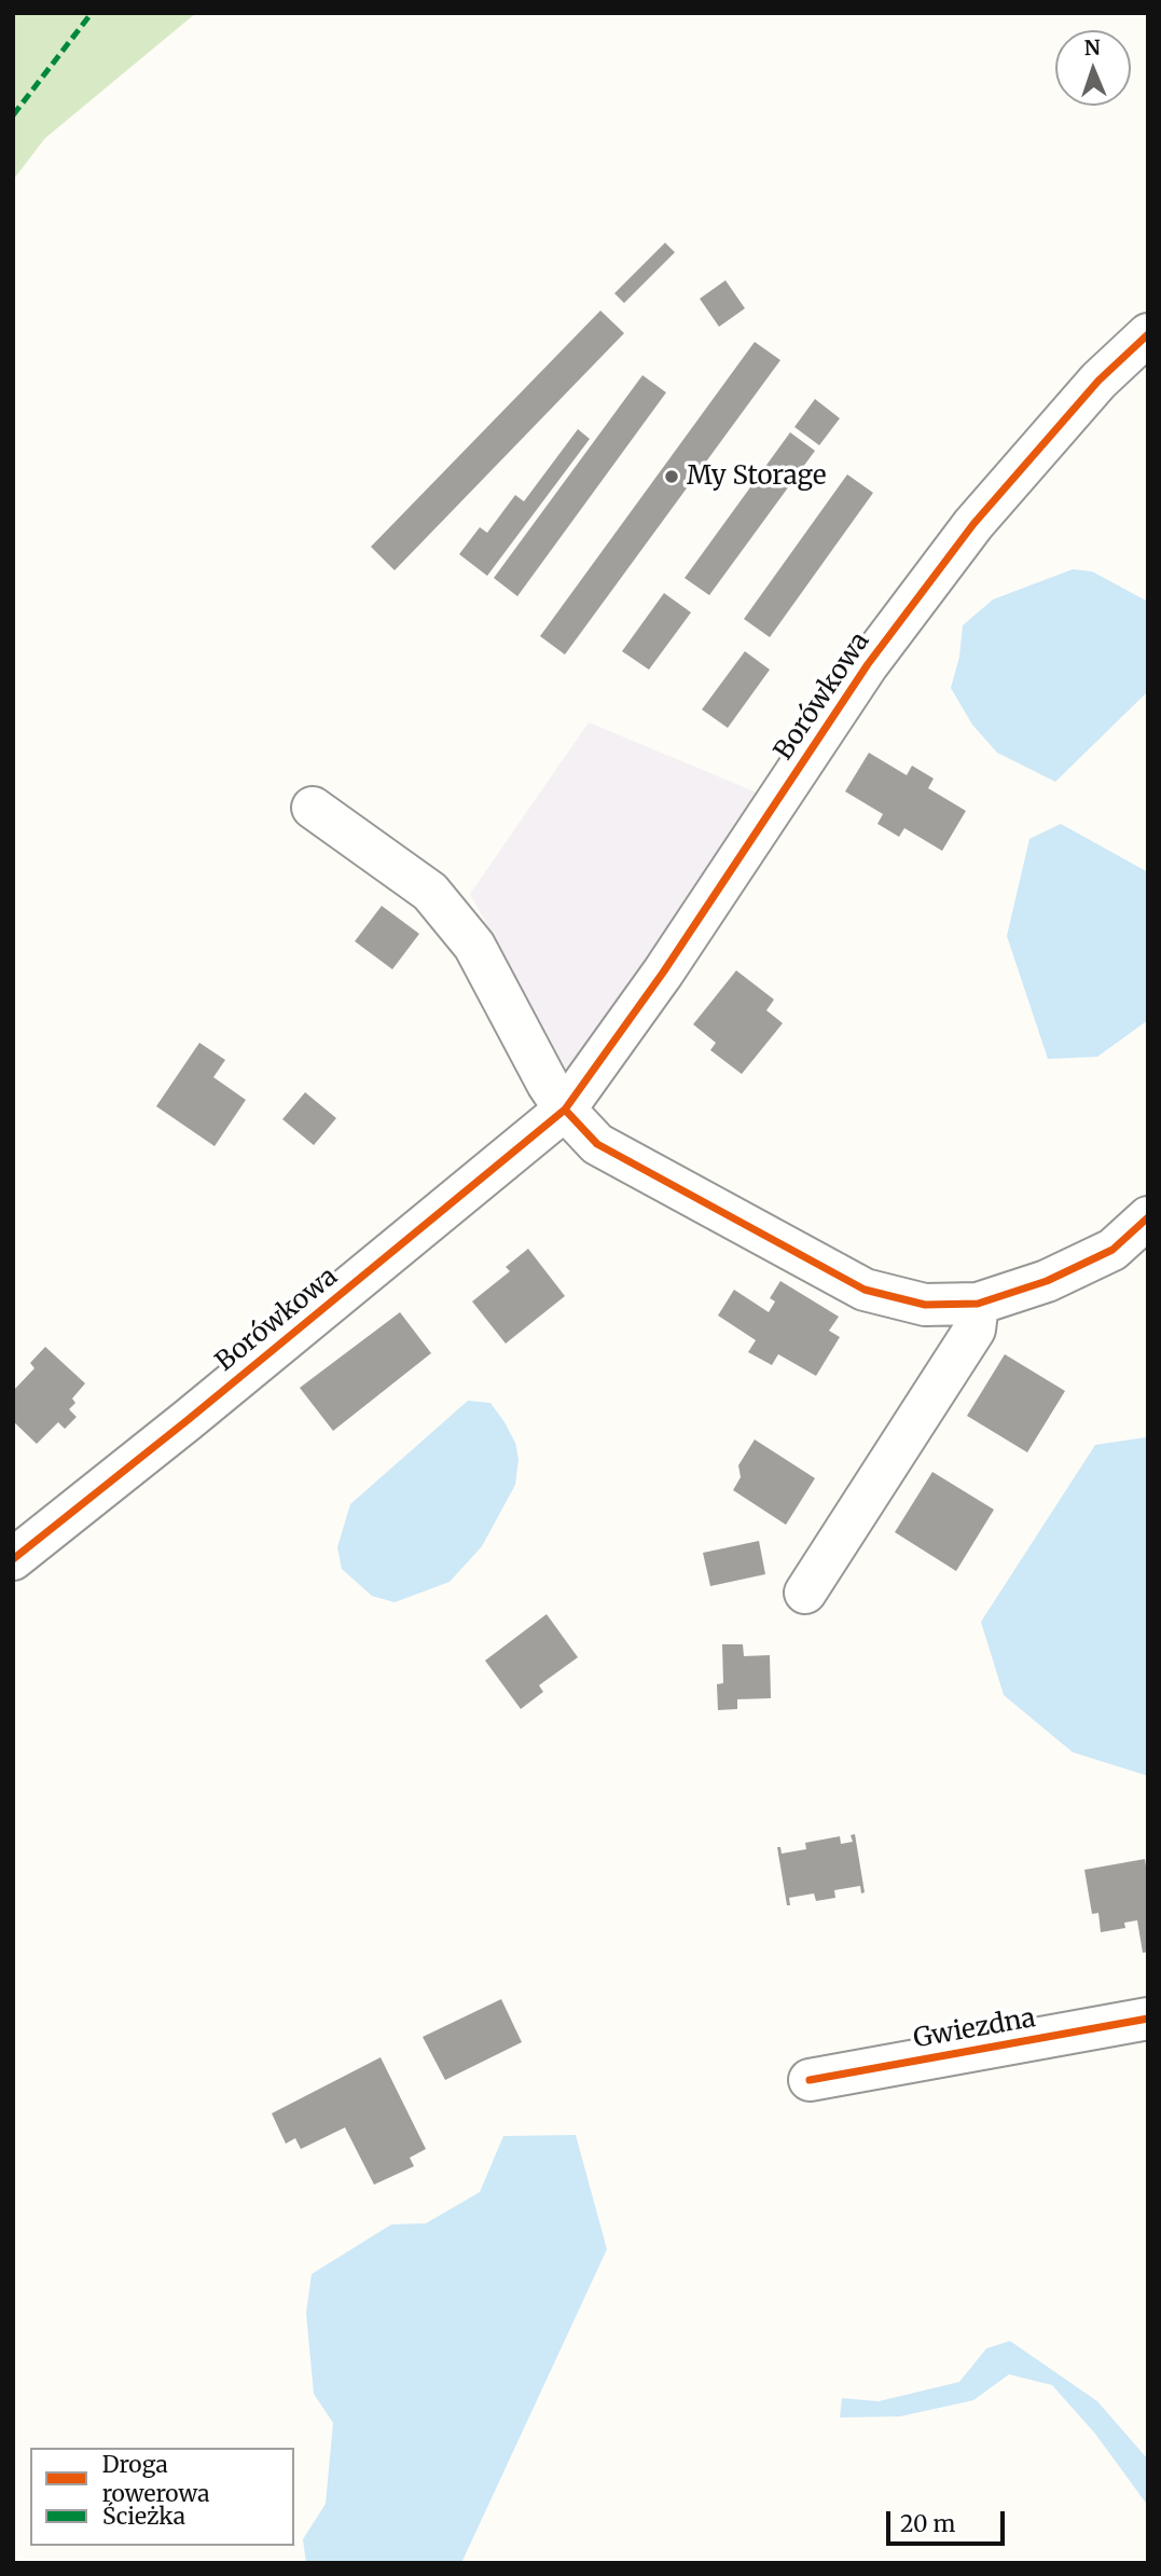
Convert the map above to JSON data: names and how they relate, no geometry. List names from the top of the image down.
{
  "streets": {
    "street": ["Borówkowa", "Gwiezdna"]
  },
  "places": ["My Storage"],
  "legend": ["Droga rowerowa", "Ścieżka"],
  "scale_bar": "20 m",
  "north": "top"
}
